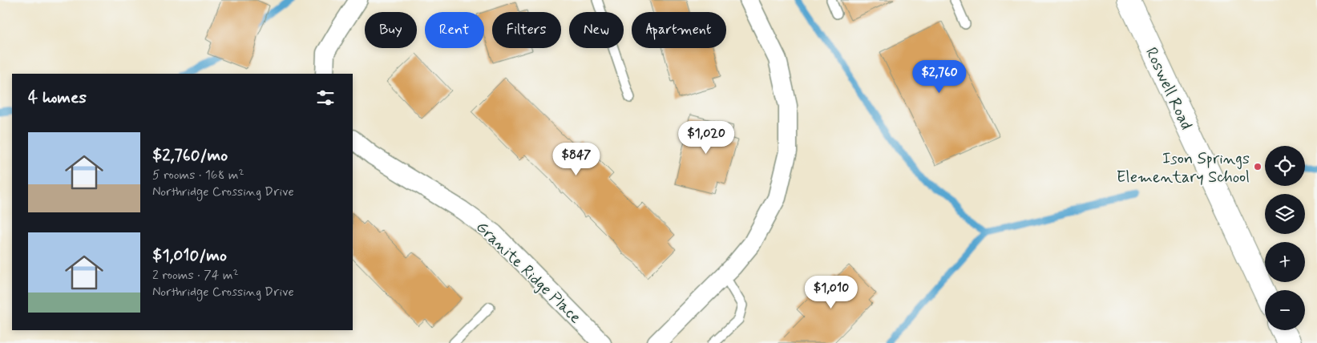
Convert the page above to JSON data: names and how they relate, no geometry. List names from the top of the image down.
{
  "streets": {
    "main road": ["Roswell Road"],
    "street": ["Granite Ridge Place"]
  },
  "places": ["Ison Springs Elementary School"],
  "page": {
    "chip": [
      "Buy",
      "Rent",
      "Filters",
      "New",
      "Apartment"
    ],
    "price": [
      "$2,760",
      "$1,020",
      "$847",
      "$1,010"
    ],
    "heading": "4 homes",
    "list": [
      {
        "name": "$2,760/mo",
        "note": "5 rooms · 168 m² · Northridge Crossing Drive"
      },
      {
        "name": "$1,010/mo",
        "note": "2 rooms · 74 m² · Northridge Crossing Drive"
      }
    ],
    "map_buttons": ["+", "−"]
  }
}
